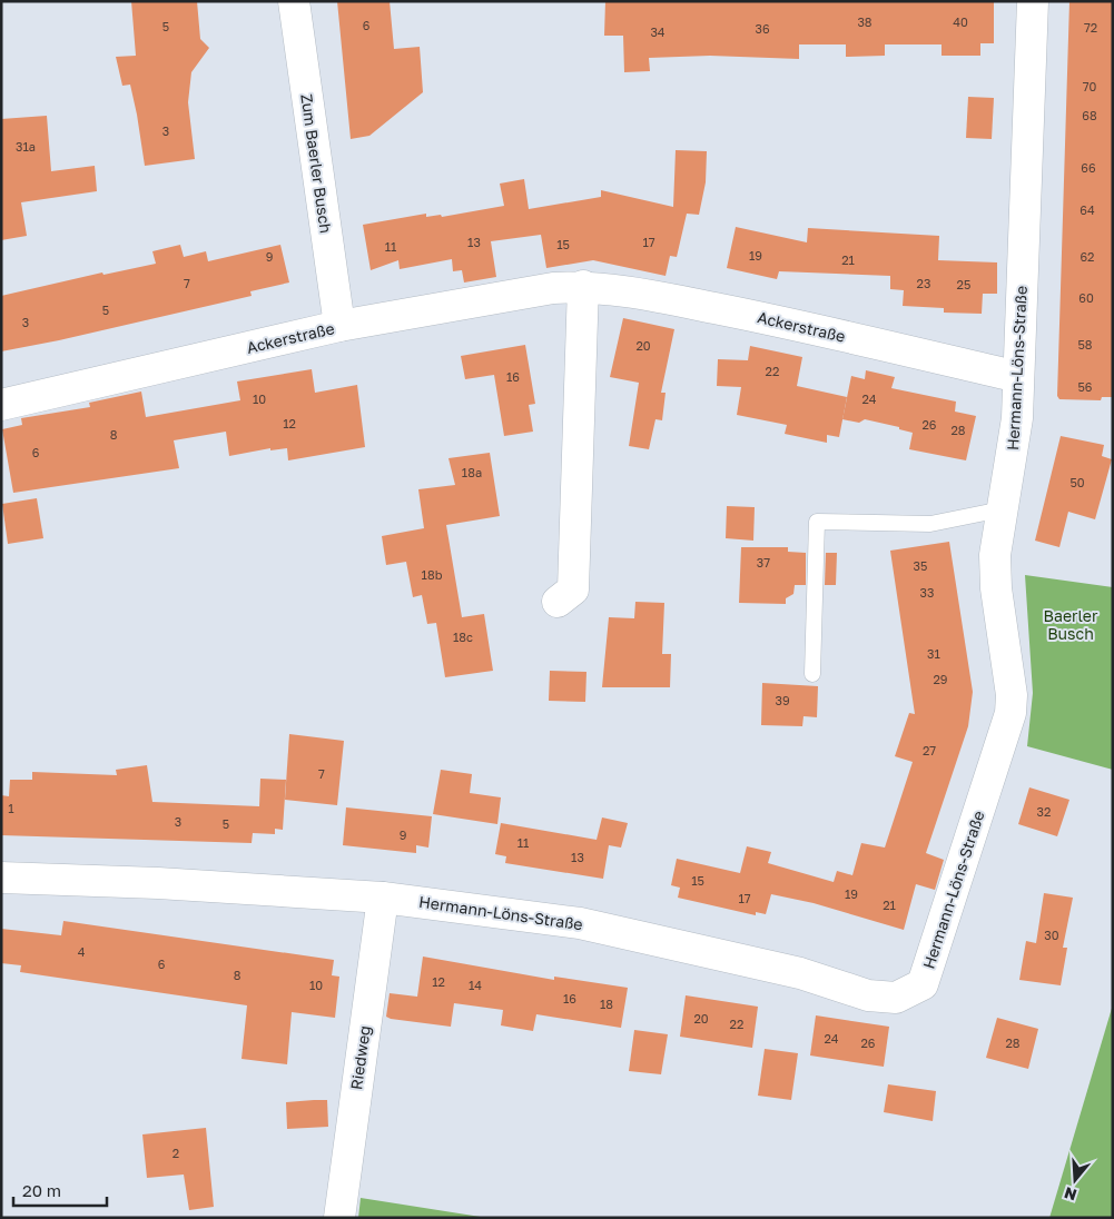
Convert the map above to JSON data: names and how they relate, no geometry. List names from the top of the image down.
{
  "streets": {
    "street": [
      "Zum Baerler Busch",
      "Ackerstraße",
      "Hermann-Löns-Straße",
      "Riedweg"
    ]
  },
  "crossings": [
    ["Zum Baerler Busch", "Ackerstraße"],
    ["Ackerstraße", "Hermann-Löns-Straße"],
    ["Hermann-Löns-Straße", "Riedweg"]
  ],
  "parks": ["Baerler Busch"],
  "house_numbers": [
    "38",
    "40",
    "6",
    "5",
    "72",
    "36",
    "34",
    "70",
    "68",
    "3",
    "31a",
    "66",
    "64",
    "13",
    "17",
    "15",
    "11",
    "19",
    "9",
    "62",
    "21",
    "7",
    "23",
    "25",
    "60",
    "5",
    "3",
    "58",
    "20",
    "22",
    "16",
    "56",
    "10",
    "24",
    "12",
    "26",
    "28",
    "8",
    "6",
    "18a",
    "50",
    "37",
    "35",
    "18b",
    "33",
    "18c",
    "31",
    "29",
    "39",
    "27",
    "7",
    "1",
    "32",
    "3",
    "5",
    "9",
    "11",
    "13",
    "15",
    "19",
    "17",
    "21",
    "30",
    "4",
    "6",
    "8",
    "12",
    "10",
    "14",
    "16",
    "18",
    "20",
    "22",
    "24",
    "26",
    "28",
    "2"
  ],
  "scale_bar": "20 m",
  "north": "bottom"
}
